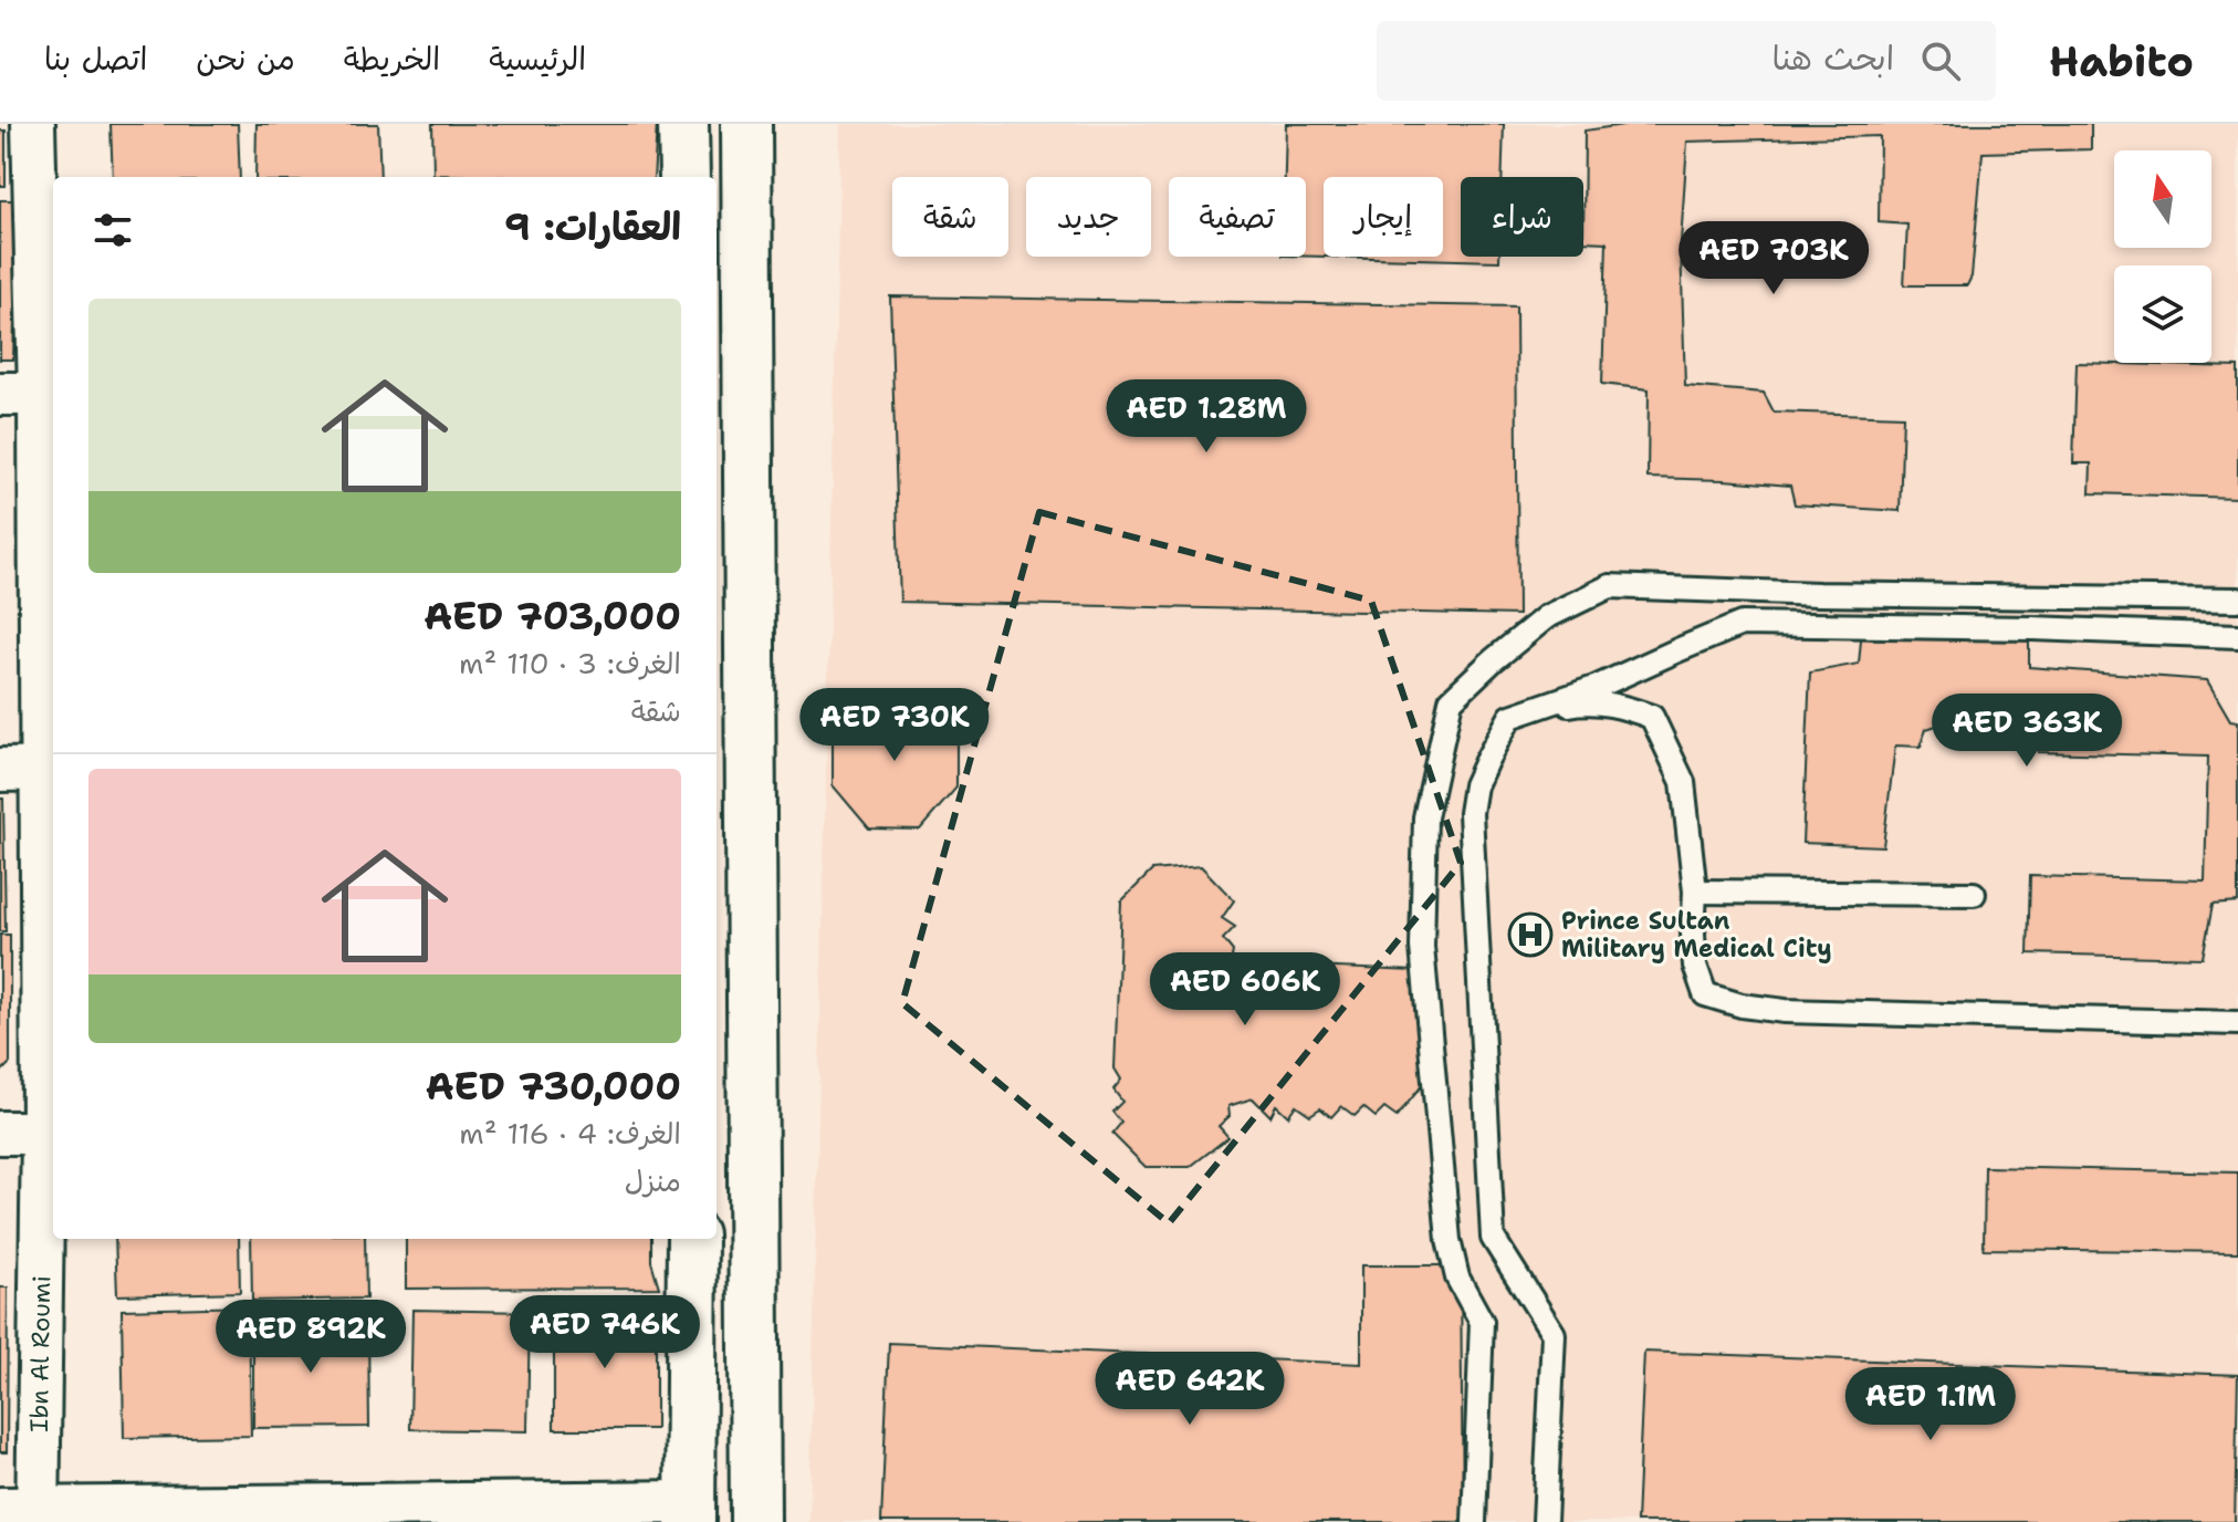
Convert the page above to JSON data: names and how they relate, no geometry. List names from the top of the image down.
{
  "streets": {
    "street": ["Ibn Al Roumi"]
  },
  "places": {
    "hospital": ["Prince Sultan Military Medical City"]
  },
  "north": "top",
  "page": {
    "header": "Habito",
    "search": "ابحث هنا",
    "nav": [
      "الرئيسية",
      "الخريطة",
      "من نحن",
      "اتصل بنا"
    ],
    "chip": [
      "شراء",
      "إيجار",
      "تصفية",
      "جديد",
      "شقة"
    ],
    "heading": "العقارات: 9",
    "price": [
      "AED 703K",
      "AED 1.28M",
      "AED 730K",
      "AED 363K",
      "AED 606K",
      "AED 746K",
      "AED 892K",
      "AED 642K",
      "AED 1.1M"
    ],
    "list": [
      {
        "name": "AED 703,000",
        "note": "الغرف: 3 · 110 m² · شقة"
      },
      {
        "name": "AED 730,000",
        "note": "الغرف: 4 · 116 m² · منزل"
      }
    ]
  }
}
